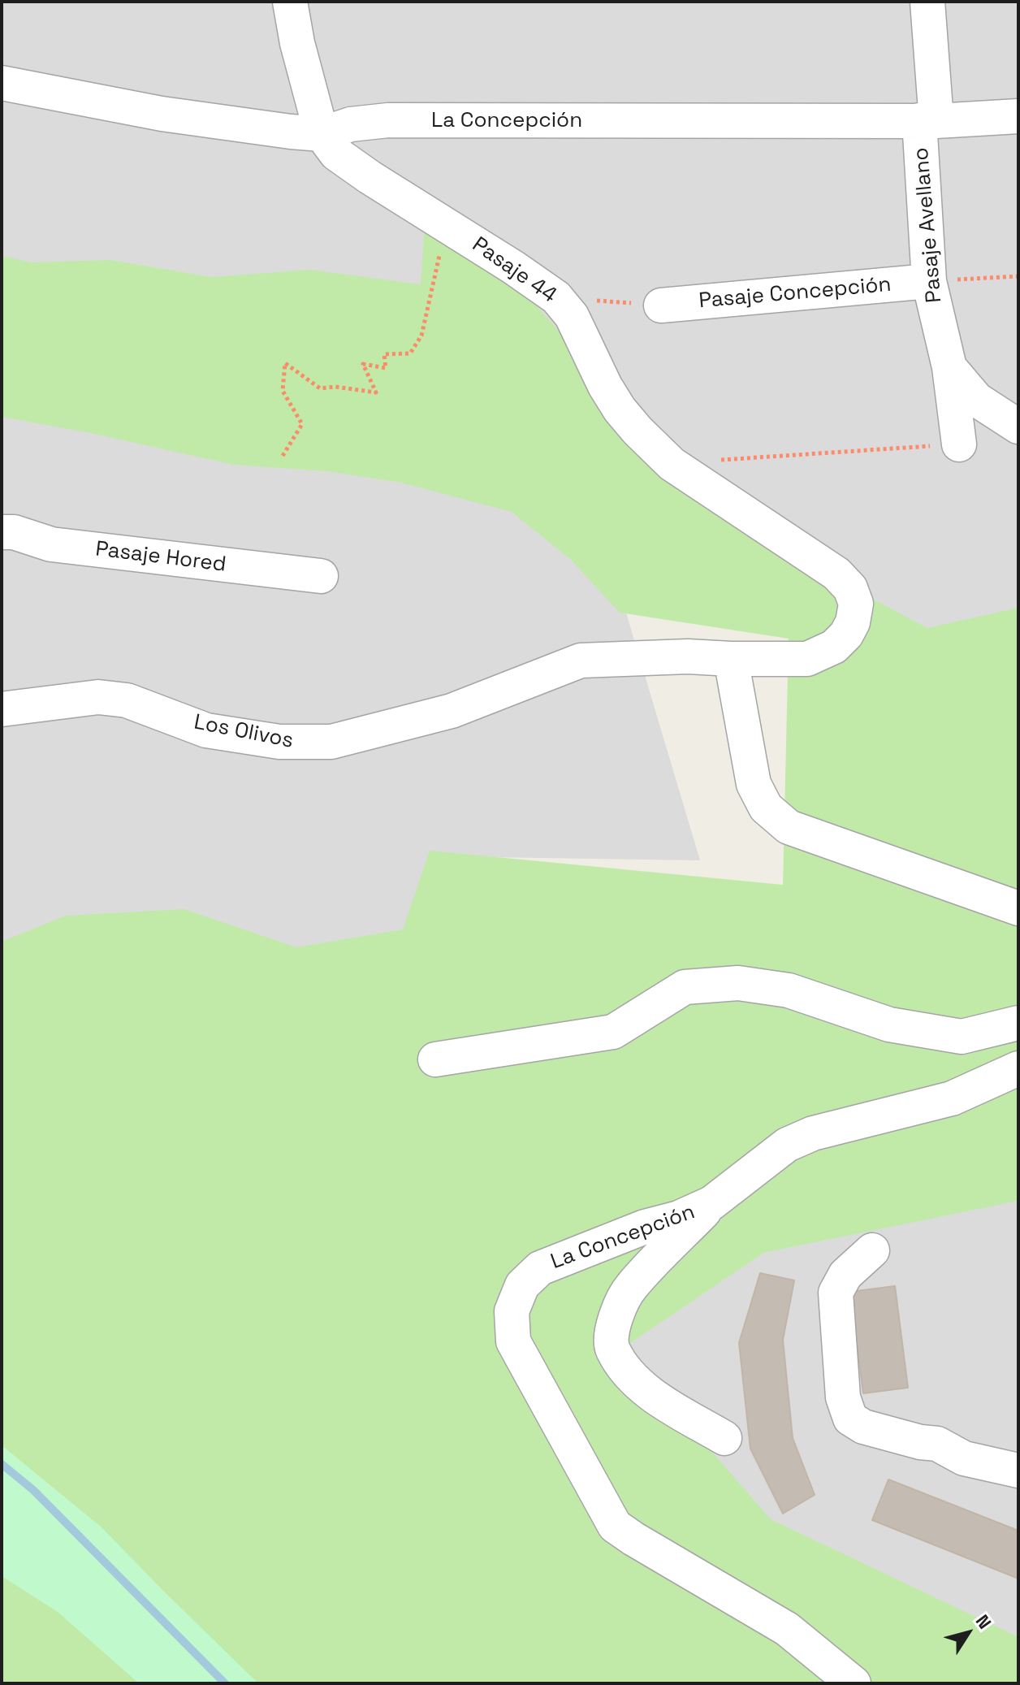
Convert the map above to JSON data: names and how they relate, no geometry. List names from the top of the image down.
{
  "streets": {
    "street": [
      "La Concepción",
      "Pasaje Avellano",
      "Pasaje 44",
      "Pasaje Concepción",
      "Pasaje Hored",
      "Los Olivos"
    ]
  },
  "crossings": [
    ["La Concepción", "Pasaje Avellano"],
    ["La Concepción", "Pasaje 44"],
    ["Pasaje Avellano", "Pasaje Concepción"],
    ["Pasaje 44", "Los Olivos"]
  ],
  "north": "top right"
}
